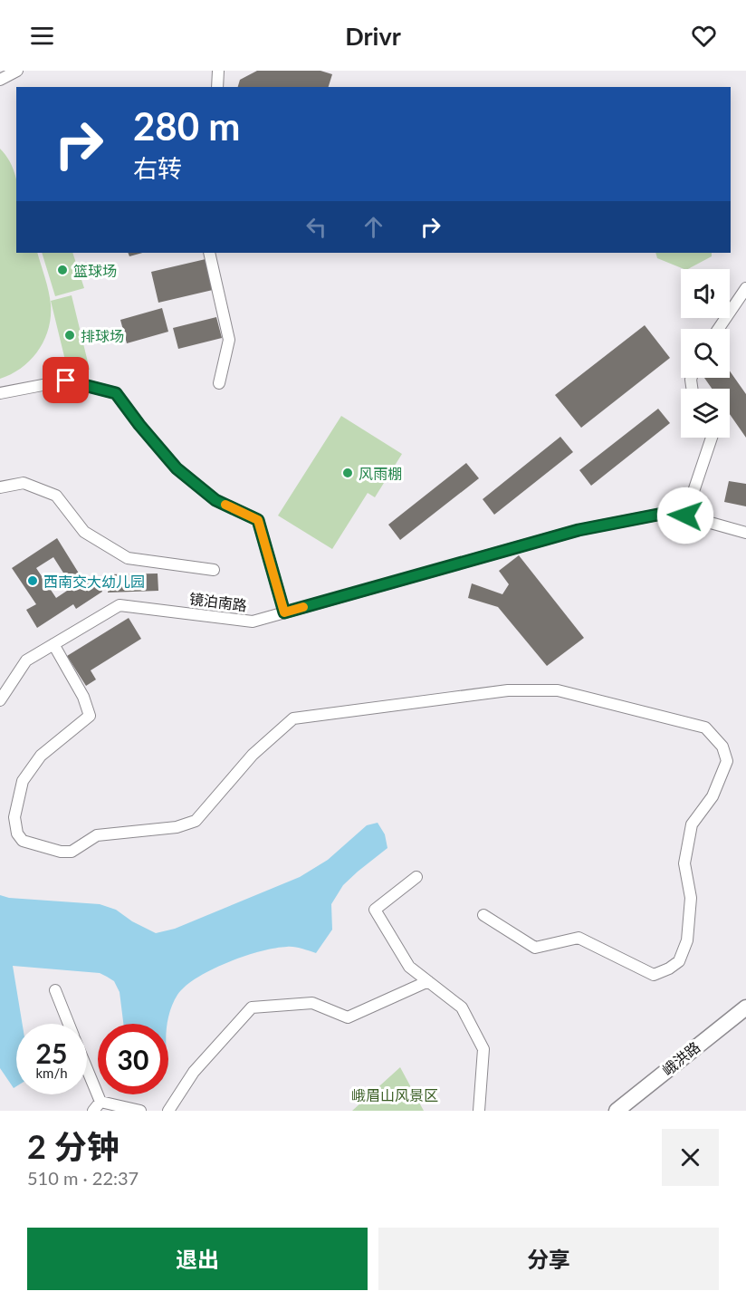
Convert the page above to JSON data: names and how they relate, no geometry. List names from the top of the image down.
{
  "streets": {
    "main road": ["峨洪路"],
    "street": ["镜泊南路"]
  },
  "parks": ["峨眉山风景区"],
  "places": [
    "篮球场",
    "排球场",
    "风雨棚",
    "西南交大幼儿园"
  ],
  "page": {
    "header": "Drivr",
    "turn": ["280 m", "右转"],
    "speed": "25 km/h",
    "limit": "30",
    "heading": ["2 分钟", "510 m · 22:37"],
    "buttons": ["退出", "分享"]
  }
}
